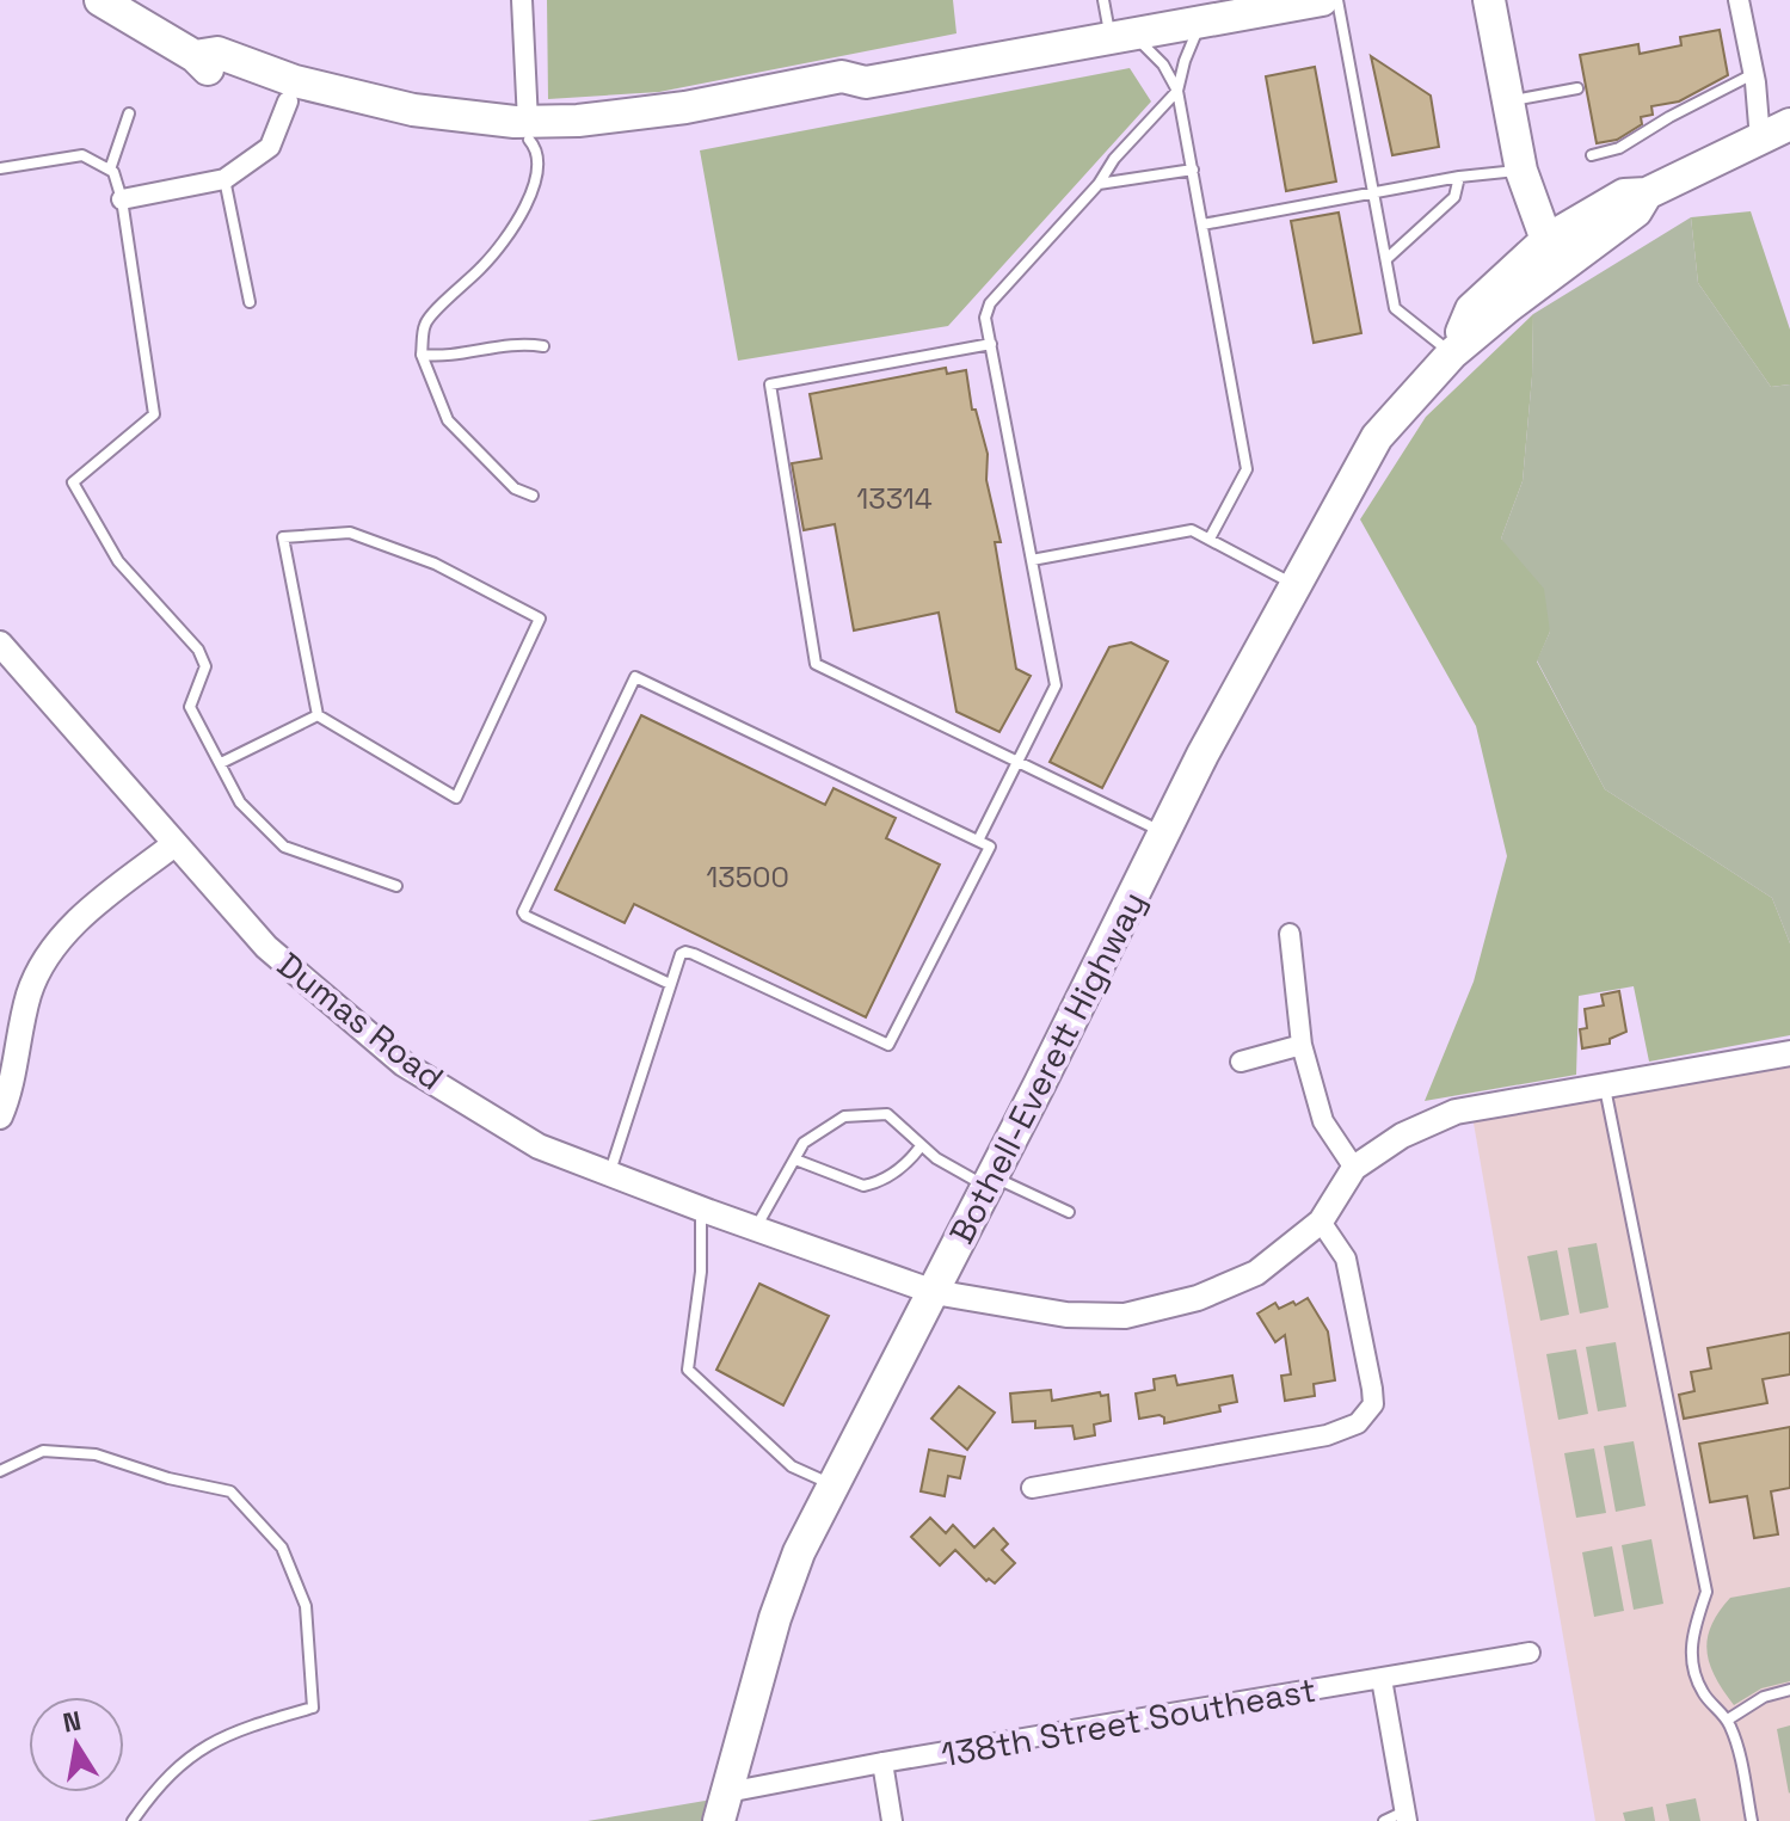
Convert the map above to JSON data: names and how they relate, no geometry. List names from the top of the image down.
{
  "streets": {
    "main road": ["Bothell-Everett Highway"],
    "street": ["Dumas Road", "138th Street Southeast"]
  },
  "crossings": [
    ["Dumas Road", "Bothell-Everett Highway"],
    ["Bothell-Everett Highway", "138th Street Southeast"]
  ],
  "house_numbers": ["13314", "13500"],
  "north": "top"
}
